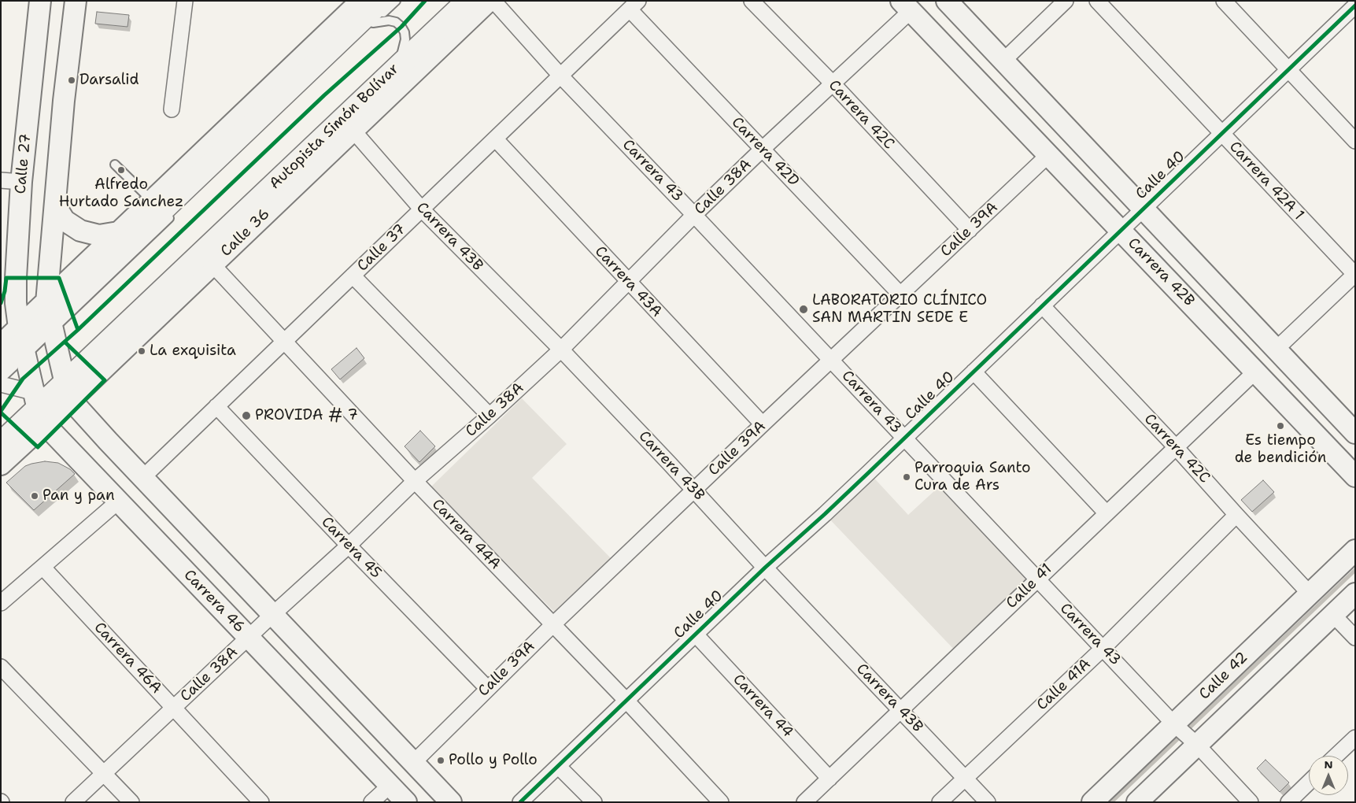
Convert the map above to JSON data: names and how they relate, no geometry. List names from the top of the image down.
{
  "streets": {
    "highway": ["Autopista Simón Bolívar"],
    "street": [
      "Carrera 42C",
      "Carrera 42D",
      "Calle 27",
      "Carrera 43",
      "Calle 40",
      "Carrera 42A 1",
      "Calle 38A",
      "Calle 39A",
      "Calle 36",
      "Carrera 43B",
      "Calle 37",
      "Carrera 42B",
      "Carrera 43A",
      "Carrera 44A",
      "Carrera 45",
      "Calle 41",
      "Carrera 46",
      "Carrera 46A",
      "Calle 42",
      "Calle 41A",
      "Carrera 44"
    ]
  },
  "crossings": [
    ["Carrera 42C", "Calle 40"],
    ["Carrera 42C", "Calle 38A"],
    ["Carrera 42C", "Calle 39A"],
    ["Carrera 42C", "Calle 41"],
    ["Carrera 42C", "Calle 42"],
    ["Carrera 42C", "Calle 41A"],
    ["Autopista Simón Bolívar", "Calle 36"],
    ["Autopista Simón Bolívar", "Carrera 46"],
    ["Carrera 42D", "Calle 38A"],
    ["Carrera 42D", "Calle 39A"],
    ["Carrera 42D", "Calle 37"],
    ["Carrera 43", "Calle 40"],
    ["Carrera 43", "Calle 38A"],
    ["Carrera 43", "Calle 39A"],
    ["Carrera 43", "Calle 37"],
    ["Carrera 43", "Calle 41"],
    ["Carrera 43", "Calle 42"],
    ["Carrera 43", "Calle 41A"],
    ["Calle 40", "Carrera 42A 1"],
    ["Calle 40", "Carrera 43B"],
    ["Calle 40", "Carrera 42B"],
    ["Calle 40", "Carrera 44A"],
    ["Calle 40", "Carrera 44"],
    ["Calle 38A", "Carrera 43B"],
    ["Calle 38A", "Carrera 42B"],
    ["Calle 38A", "Carrera 43A"],
    ["Calle 38A", "Carrera 44A"],
    ["Calle 38A", "Carrera 45"],
    ["Calle 38A", "Carrera 46"],
    ["Calle 38A", "Carrera 46A"],
    ["Calle 39A", "Carrera 43B"],
    ["Calle 39A", "Carrera 42B"],
    ["Calle 39A", "Carrera 43A"],
    ["Calle 39A", "Carrera 44A"],
    ["Calle 39A", "Carrera 45"],
    ["Calle 36", "Carrera 43B"],
    ["Calle 36", "Carrera 44A"],
    ["Calle 36", "Carrera 46"],
    ["Carrera 43B", "Calle 37"],
    ["Carrera 43B", "Calle 41"],
    ["Carrera 43B", "Calle 41A"],
    ["Calle 37", "Carrera 43A"],
    ["Calle 37", "Carrera 44A"],
    ["Calle 37", "Carrera 45"],
    ["Carrera 42B", "Calle 41"],
    ["Calle 41", "Carrera 44"]
  ],
  "places": [
    "Darsalid",
    "Alfredo Hurtado Sanchez",
    "LABORATORIO CLÍNICO SAN MARTIN SEDE E",
    "La exquisita",
    "PROVIDA # 7",
    "Es tiempo de bendición",
    "Parroquia Santo Cura de Ars",
    "Pan y pan",
    "Pollo y Pollo"
  ],
  "north": "top"
}
